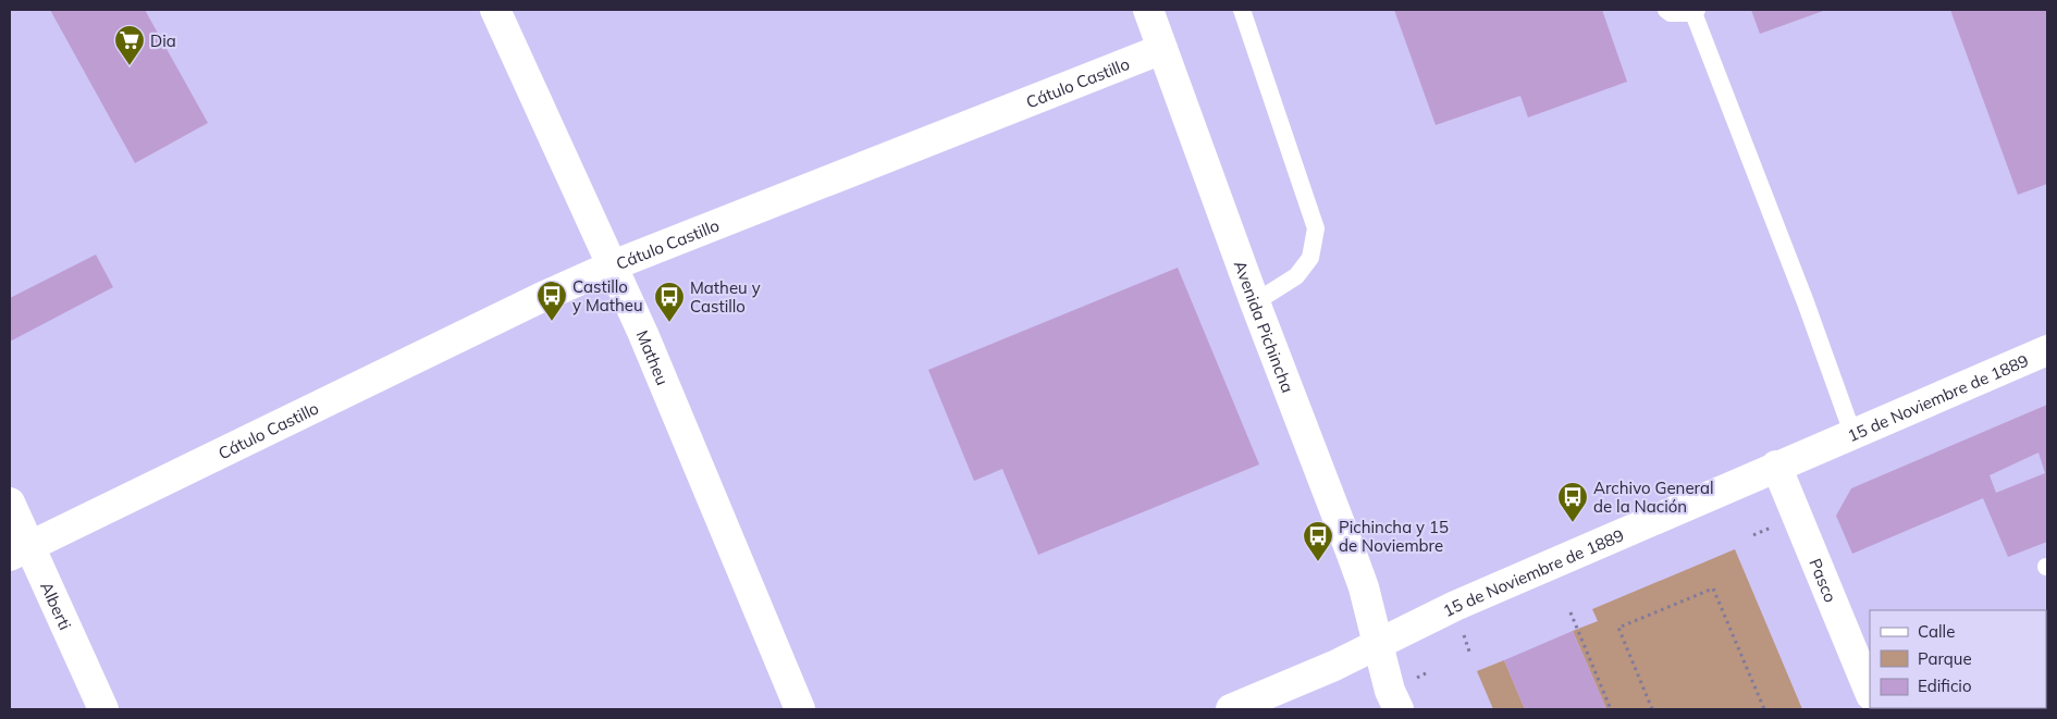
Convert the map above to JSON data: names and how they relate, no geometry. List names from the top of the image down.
{
  "streets": {
    "street": [
      "Cátulo Castillo",
      "Avenida Pichincha",
      "Matheu",
      "15 de Noviembre de 1889",
      "Pasco",
      "Alberti"
    ]
  },
  "crossings": [
    ["Cátulo Castillo", "Avenida Pichincha"],
    ["Cátulo Castillo", "Matheu"],
    ["Cátulo Castillo", "Alberti"],
    ["Avenida Pichincha", "15 de Noviembre de 1889"],
    ["15 de Noviembre de 1889", "Pasco"]
  ],
  "places": {
    "supermarket": ["Dia"],
    "bus stop": [
      "Castillo y Matheu",
      "Matheu y Castillo",
      "Archivo General de la Nación",
      "Pichincha y 15 de Noviembre"
    ]
  },
  "legend": ["Calle", "Parque", "Edificio"]
}
